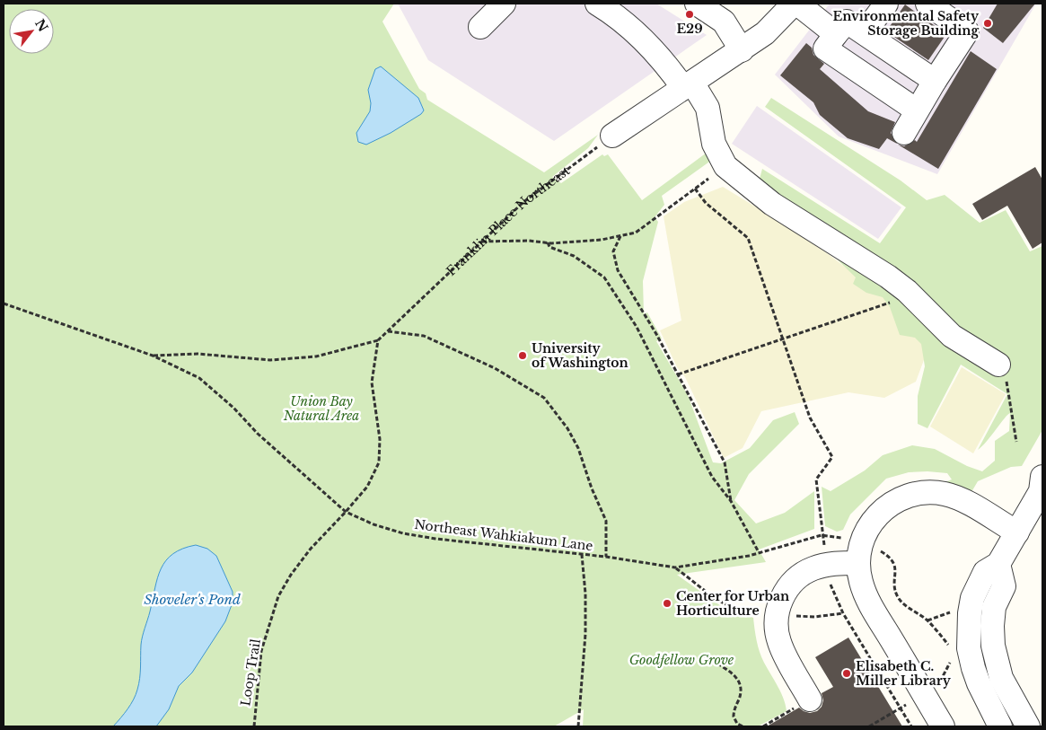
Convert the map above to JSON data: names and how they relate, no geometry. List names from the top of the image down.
{
  "streets": {
    "path": ["Franklin Place Northeast", "Northeast Wahkiakum Lane", "Loop Trail"]
  },
  "crossings": [
    ["Northeast Wahkiakum Lane", "Loop Trail"]
  ],
  "water": ["Shoveler's Pond"],
  "parks": ["Union Bay Natural Area", "Goodfellow Grove"],
  "places": [
    "E29",
    "Environmental Safety Storage Building",
    "University of Washington",
    "Center for Urban Horticulture",
    "Elisabeth C. Miller Library"
  ],
  "north": "top right"
}
